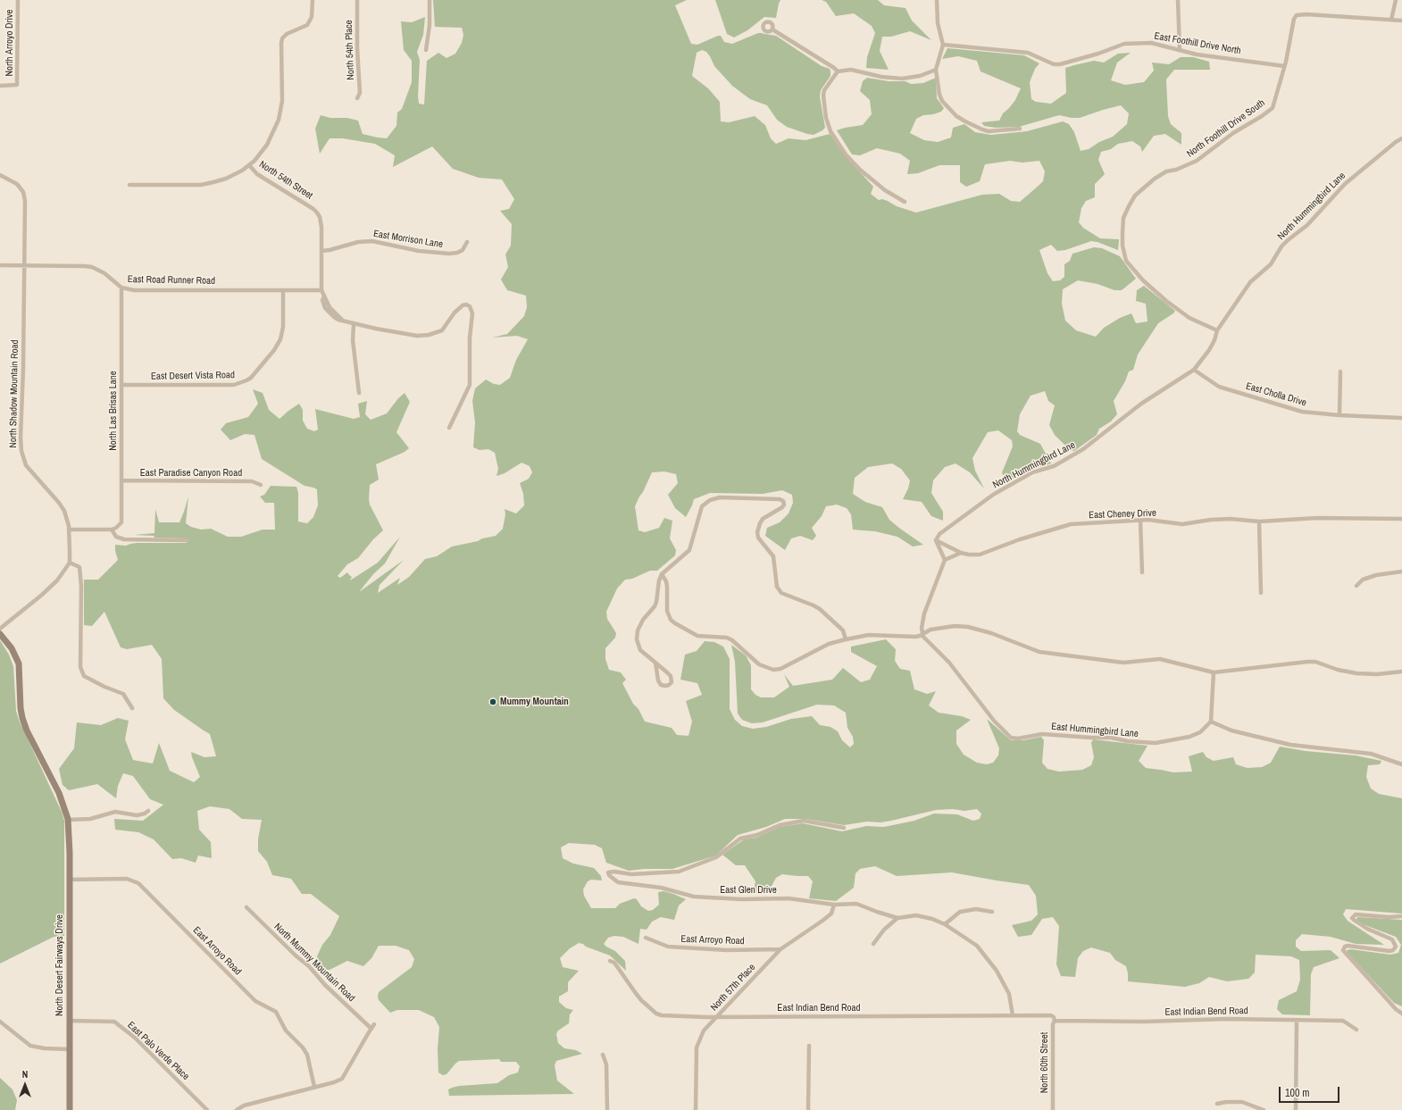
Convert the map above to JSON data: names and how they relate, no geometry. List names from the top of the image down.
{
  "streets": {
    "street": [
      "North Arroyo Drive",
      "East Foothill Drive North",
      "North 54th Place",
      "North Foothill Drive South",
      "North 54th Street",
      "North Hummingbird Lane",
      "East Morrison Lane",
      "East Road Runner Road",
      "East Desert Vista Road",
      "North Shadow Mountain Road",
      "East Cholla Drive",
      "North Las Brisas Lane",
      "East Paradise Canyon Road",
      "East Cheney Drive",
      "East Hummingbird Lane",
      "East Glen Drive",
      "East Arroyo Road",
      "North Mummy Mountain Road",
      "North Desert Fairways Drive",
      "North 57th Place",
      "East Indian Bend Road",
      "East Palo Verde Place",
      "North 60th Street"
    ]
  },
  "crossings": [
    ["East Foothill Drive North", "North Foothill Drive South"],
    ["North Foothill Drive South", "North Hummingbird Lane"],
    ["North 54th Street", "East Morrison Lane"],
    ["North 54th Street", "East Road Runner Road"],
    ["North Hummingbird Lane", "East Cholla Drive"],
    ["North Hummingbird Lane", "East Cheney Drive"],
    ["East Road Runner Road", "East Desert Vista Road"],
    ["East Road Runner Road", "North Shadow Mountain Road"],
    ["East Road Runner Road", "North Las Brisas Lane"],
    ["East Desert Vista Road", "North Las Brisas Lane"],
    ["North Las Brisas Lane", "East Paradise Canyon Road"],
    ["East Glen Drive", "North 57th Place"],
    ["East Glen Drive", "East Indian Bend Road"],
    ["East Arroyo Road", "North Mummy Mountain Road"],
    ["East Arroyo Road", "North Desert Fairways Drive"],
    ["East Arroyo Road", "North 57th Place"],
    ["North Desert Fairways Drive", "East Palo Verde Place"],
    ["North 57th Place", "East Indian Bend Road"],
    ["East Indian Bend Road", "North 60th Street"]
  ],
  "places": ["Mummy Mountain"],
  "scale_bar": "100 m",
  "north": "top"
}
